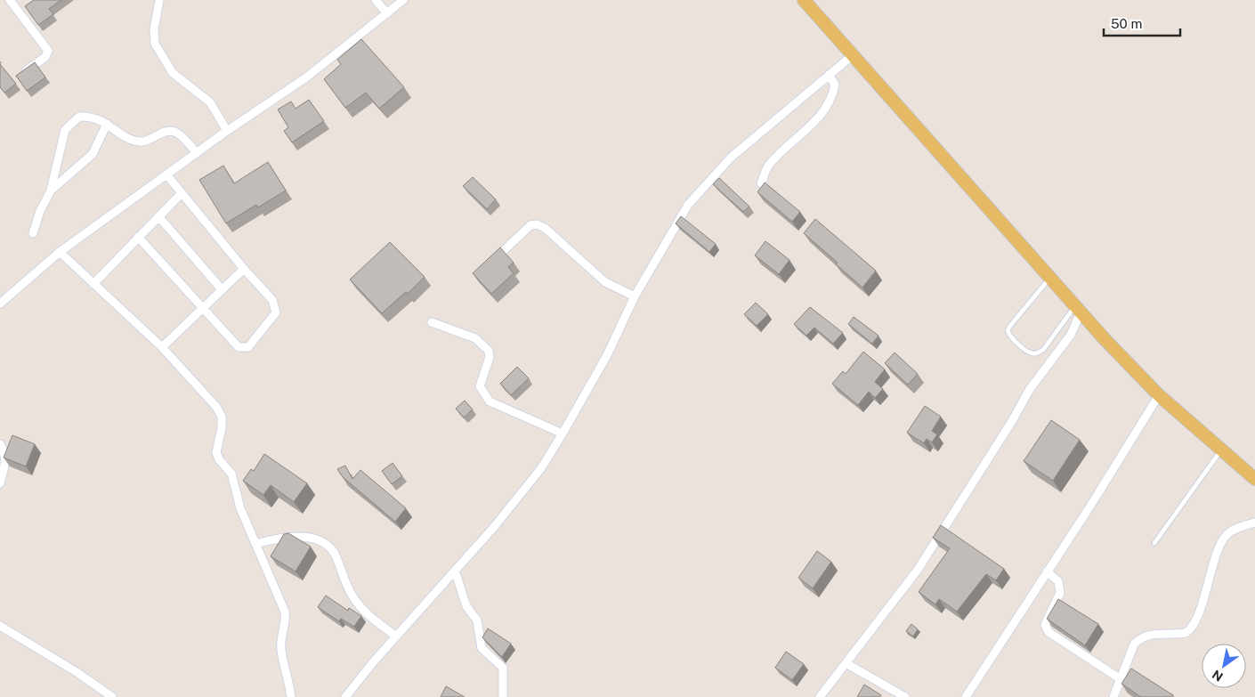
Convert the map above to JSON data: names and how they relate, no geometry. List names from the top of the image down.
{
  "scale_bar": "50 m",
  "north": "bottom left"
}
